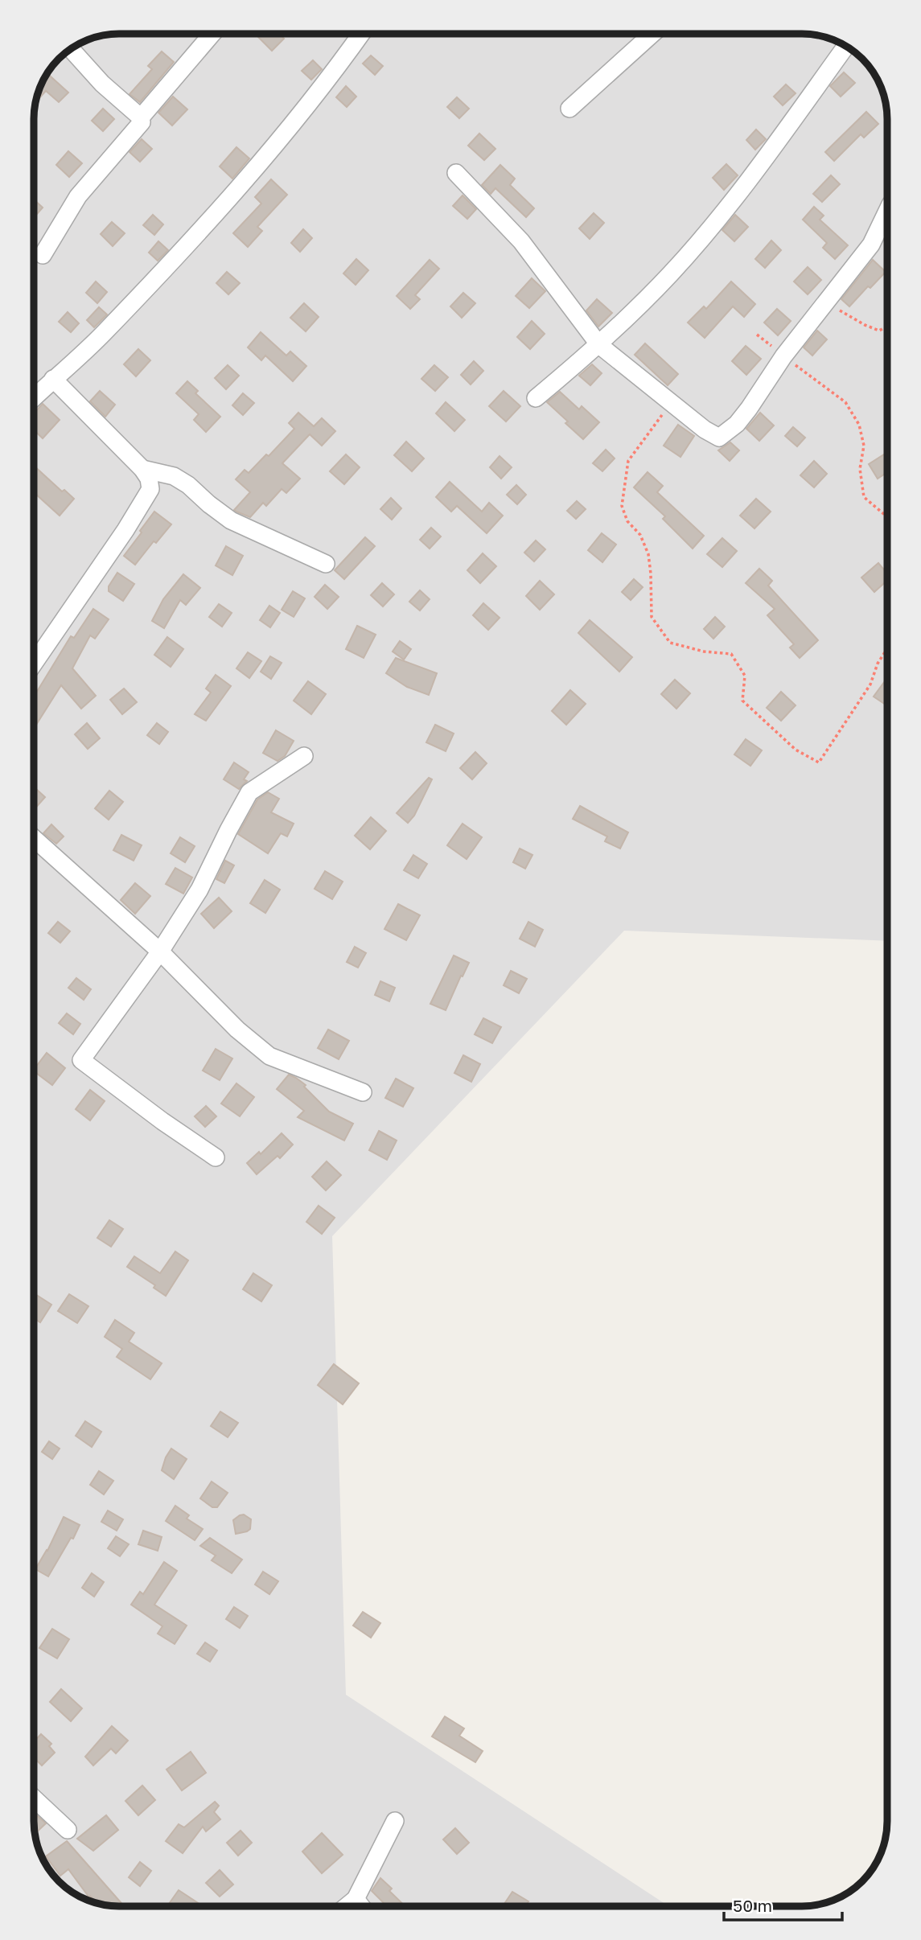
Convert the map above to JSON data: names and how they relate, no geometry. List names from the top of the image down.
{
  "scale_bar": "50 m"
}
